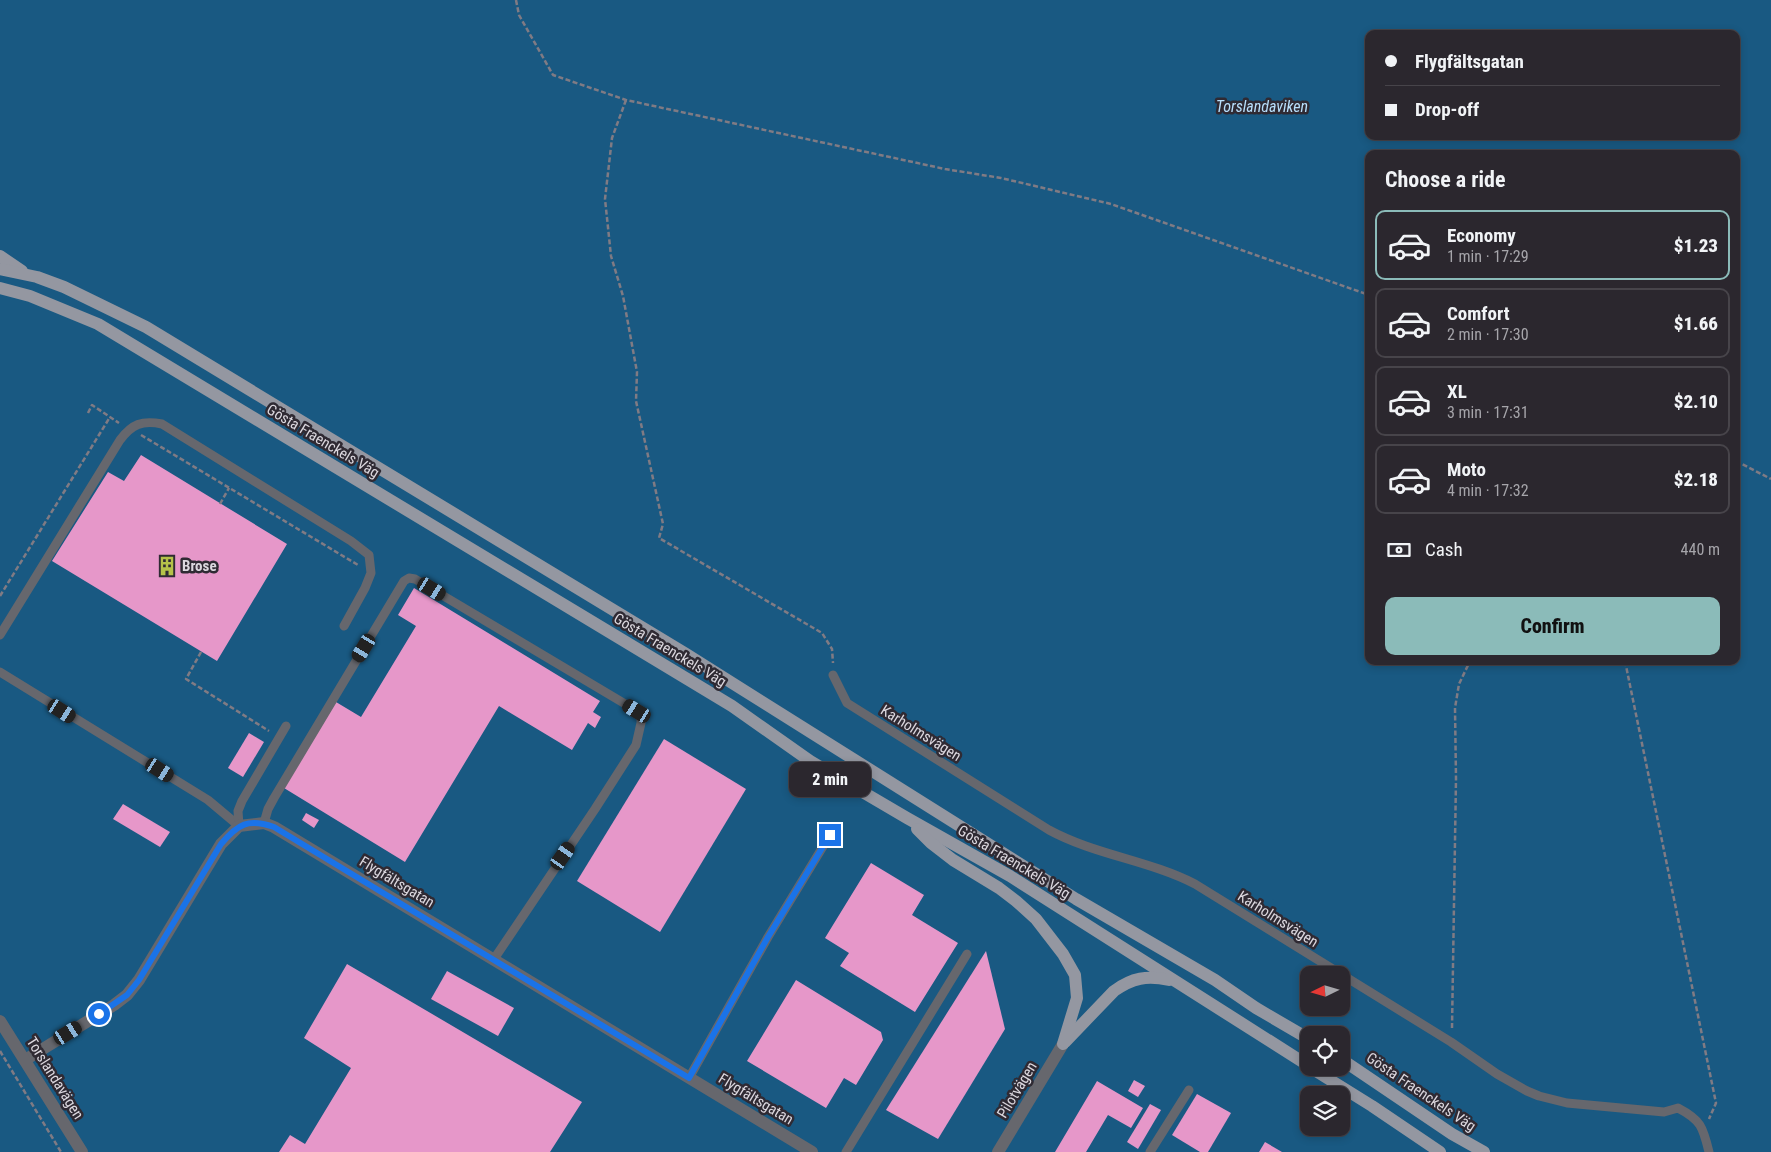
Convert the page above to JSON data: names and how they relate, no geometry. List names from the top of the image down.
{
  "streets": {
    "main road": ["Gösta Fraenckels Väg"],
    "street": ["Flygfältsgatan", "Torslandavägen", "Pilotvägen"],
    "lane": ["Karholmsvägen"]
  },
  "water": ["Torslandaviken"],
  "places": {
    "building": ["Brose"]
  },
  "north": "left",
  "page": {
    "banner": ["Flygfältsgatan", "Drop-off"],
    "heading": "Choose a ride",
    "list": [
      {
        "name": "Economy",
        "note": "1 min · 17:29",
        "value": "$1.23"
      },
      {
        "name": "Comfort",
        "note": "2 min · 17:30",
        "value": "$1.66"
      },
      {
        "name": "XL",
        "note": "3 min · 17:31",
        "value": "$2.10"
      },
      {
        "name": "Moto",
        "note": "4 min · 17:32",
        "value": "$2.18"
      }
    ],
    "pay": ["Cash", "440 m"],
    "buttons": "Confirm",
    "bubble": "2 min"
  }
}
